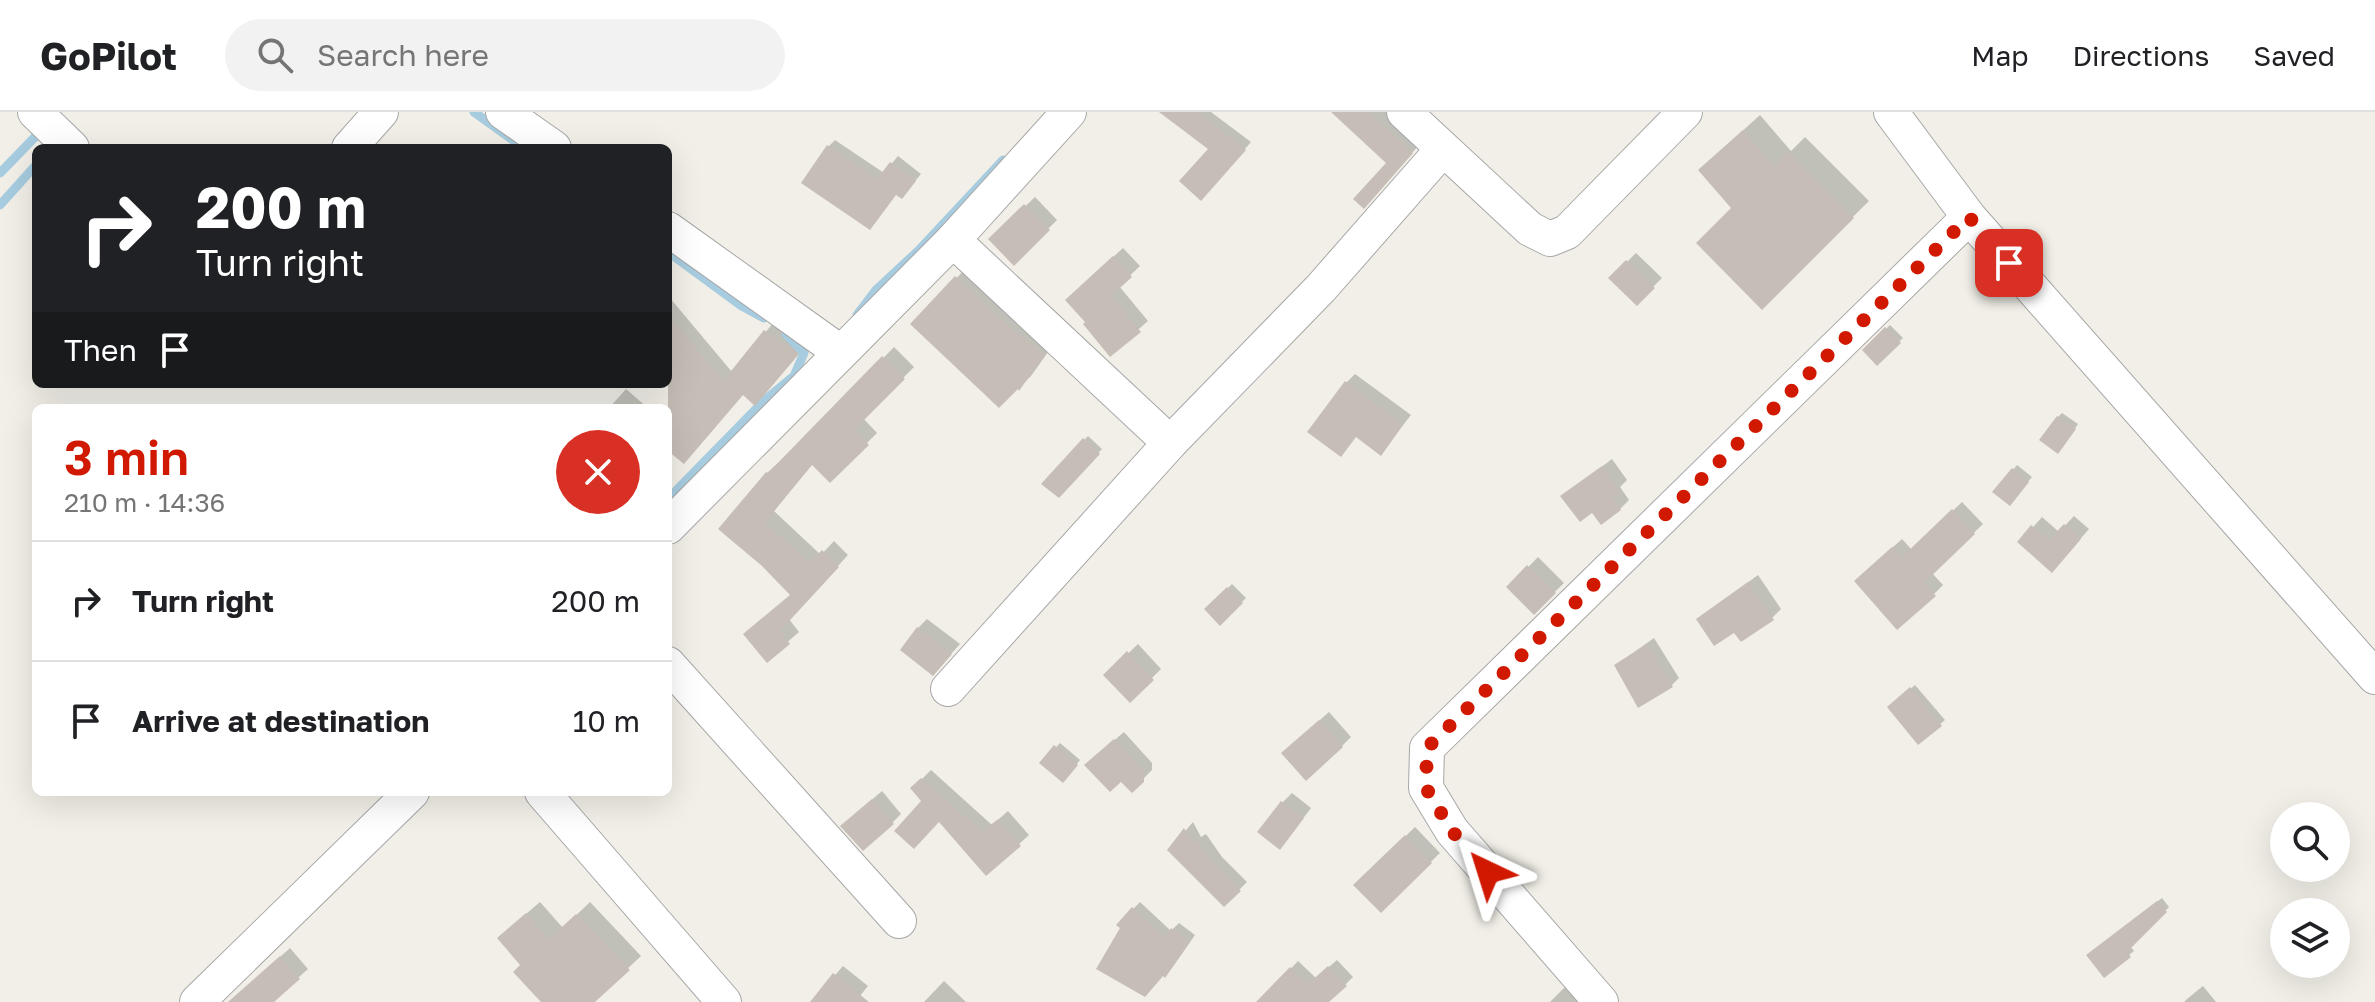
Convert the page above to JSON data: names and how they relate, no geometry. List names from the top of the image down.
{
  "page": {
    "header": "GoPilot",
    "search": "Search here",
    "nav": ["Map", "Directions", "Saved"],
    "turn": ["200 m", "Turn right"],
    "then": "Then",
    "heading": ["3 min", "210 m · 14:36"],
    "list": [
      {
        "name": "Turn right",
        "value": "200 m"
      },
      {
        "name": "Arrive at destination",
        "value": "10 m"
      }
    ]
  }
}
